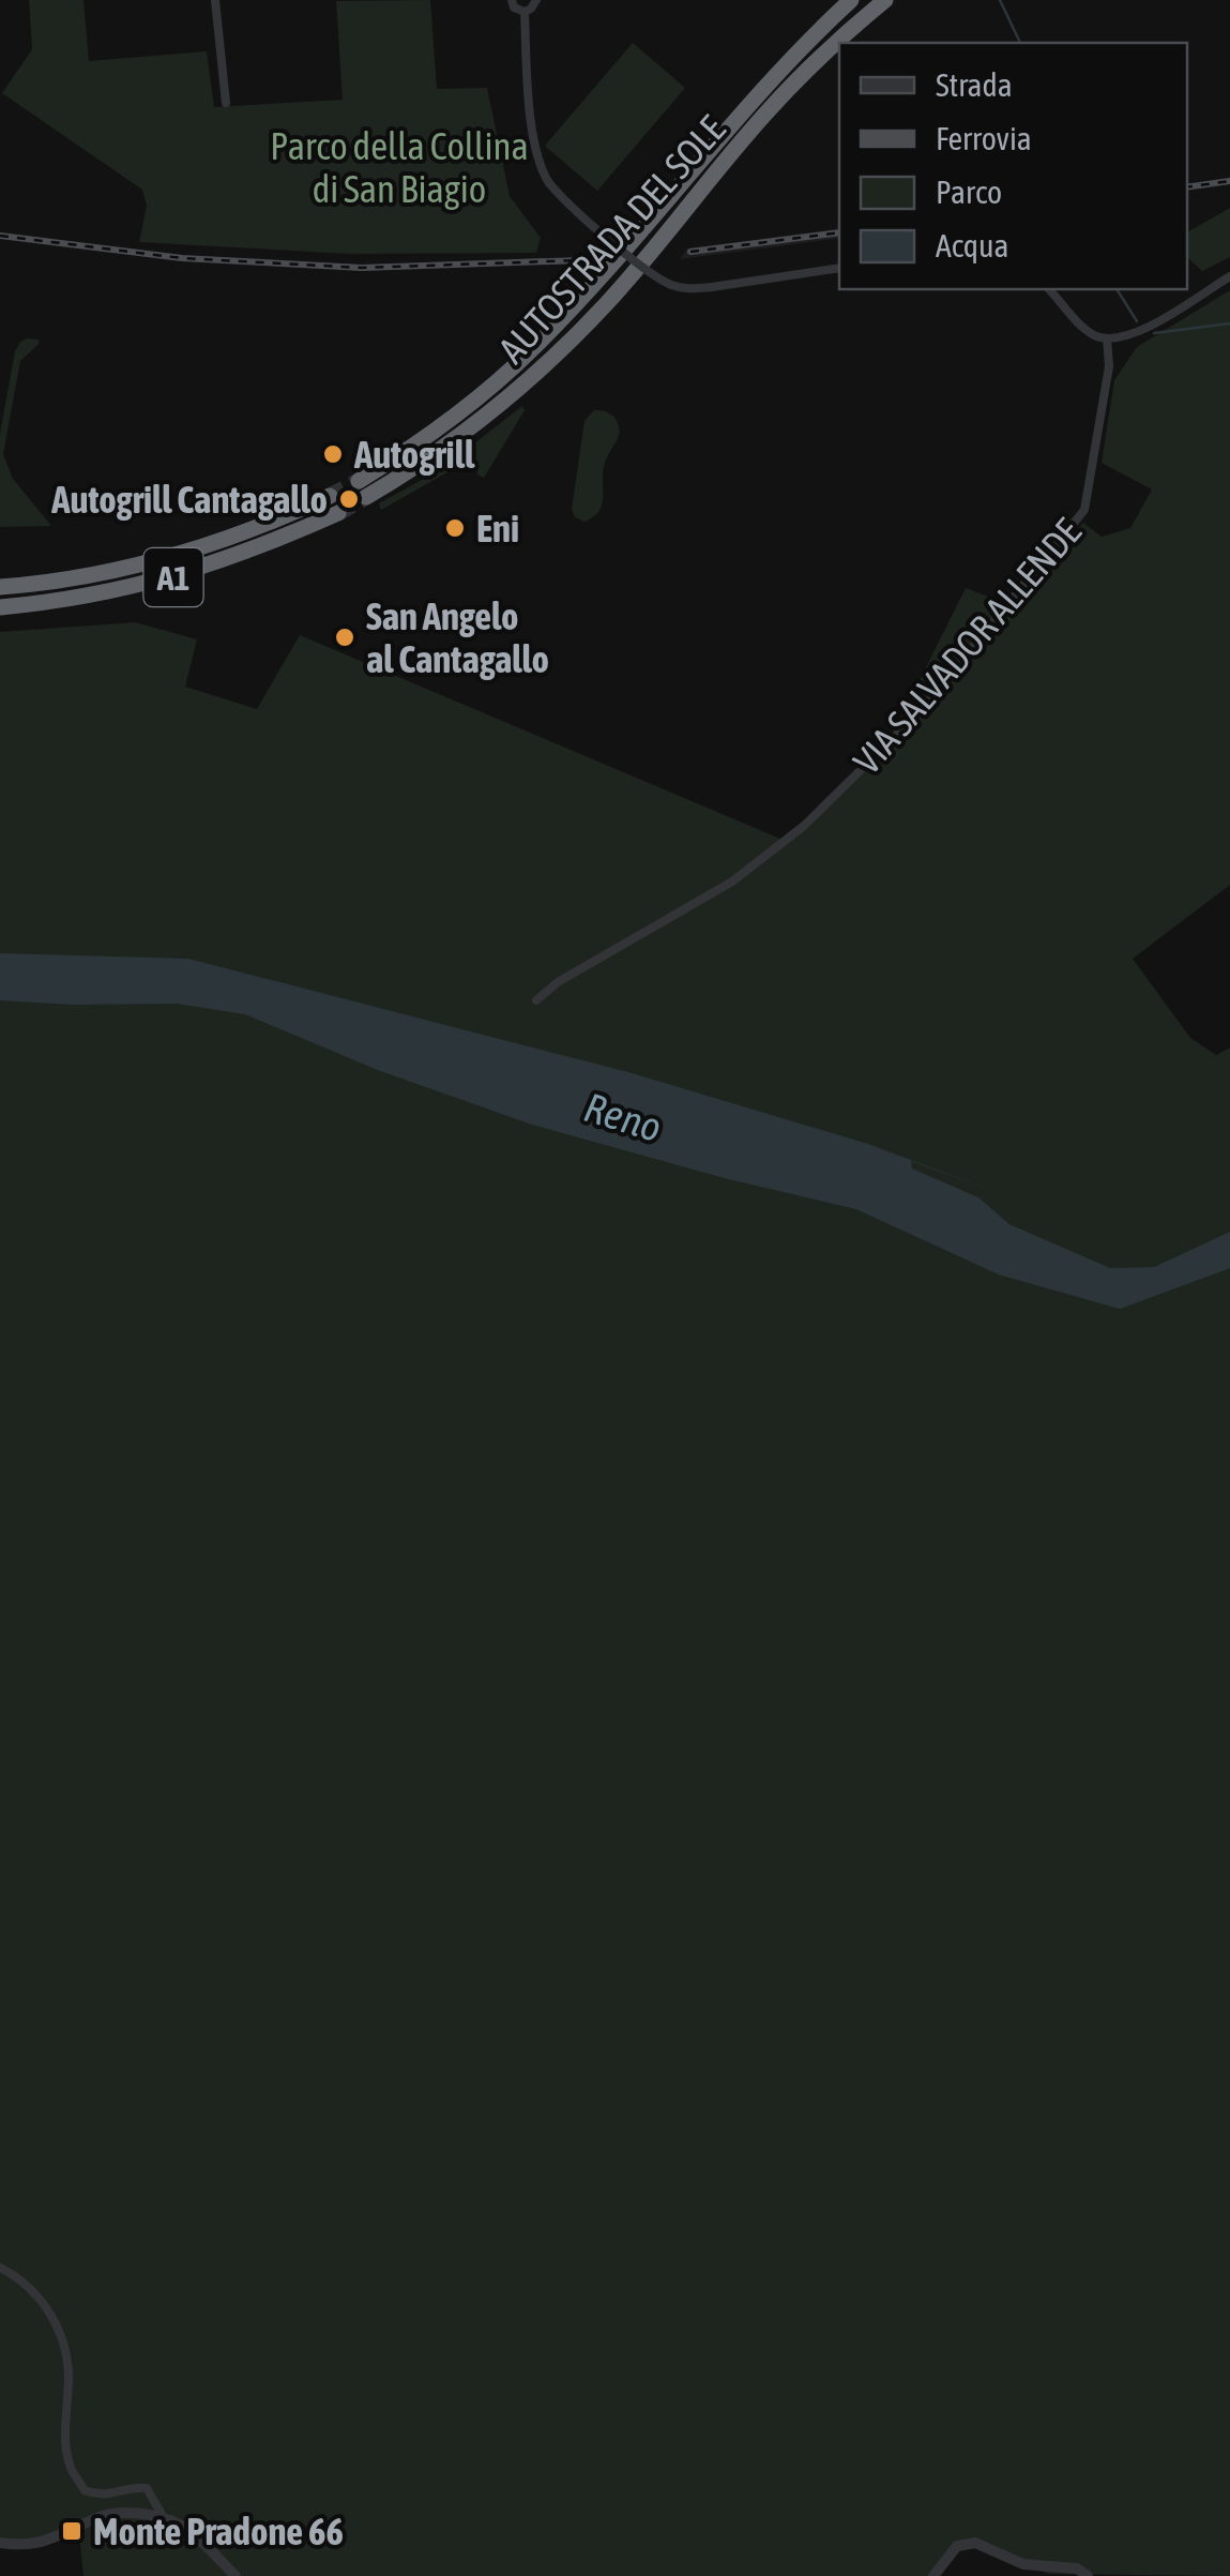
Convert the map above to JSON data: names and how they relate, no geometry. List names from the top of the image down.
{
  "streets": {
    "highway": ["AUTOSTRADA DEL SOLE", "A1"],
    "street": ["VIA SALVADOR ALLENDE"]
  },
  "water": ["Reno"],
  "parks": ["Parco della Collina di San Biagio"],
  "places": {
    "other": [
      "Autogrill",
      "Autogrill Cantagallo",
      "Eni",
      "San Angelo al Cantagallo"
    ],
    "transit": ["Monte Pradone 66"]
  },
  "legend": [
    "Strada",
    "Ferrovia",
    "Parco",
    "Acqua"
  ]
}
